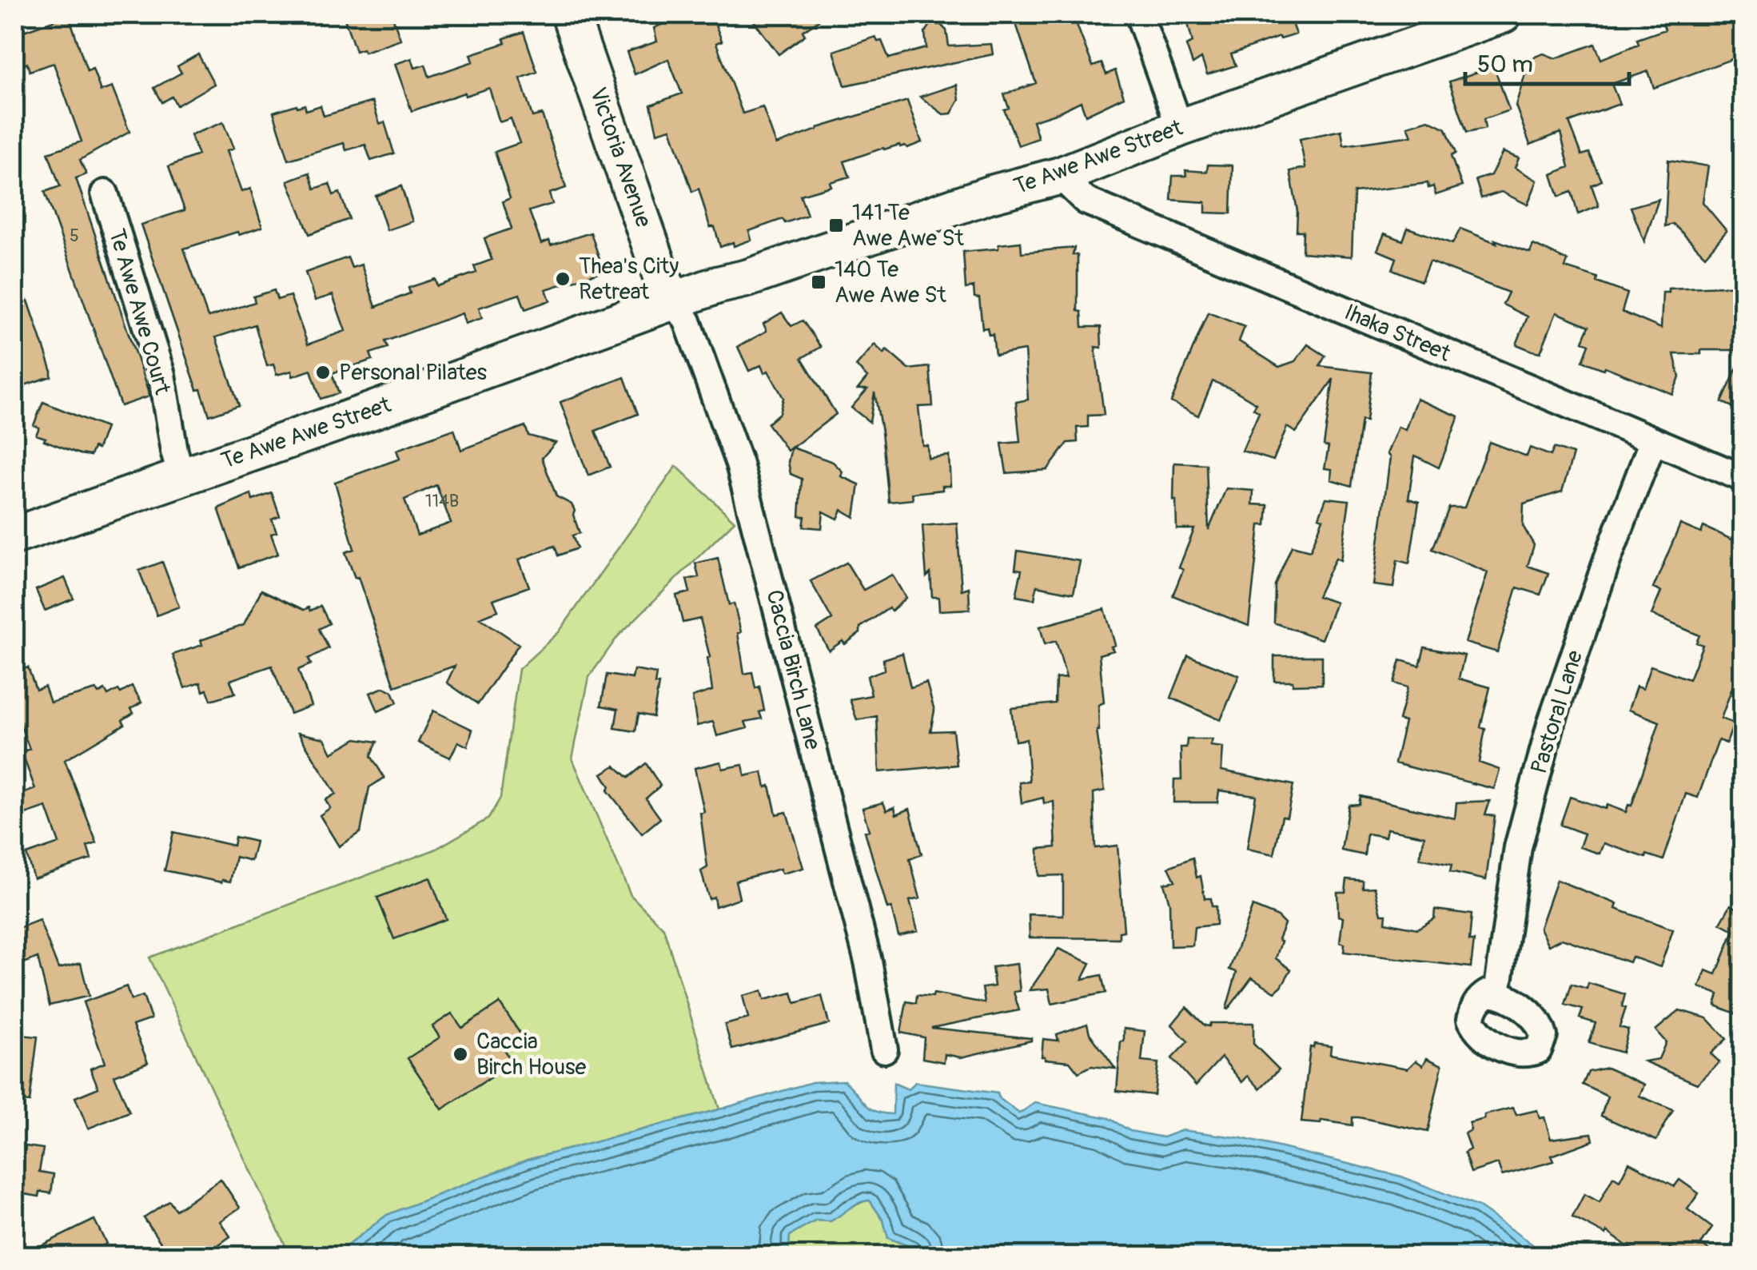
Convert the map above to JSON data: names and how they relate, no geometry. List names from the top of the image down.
{
  "streets": {
    "main road": ["Victoria Avenue", "Te Awe Awe Street"],
    "street": [
      "Te Awe Awe Court",
      "Ihaka Street",
      "Caccia Birch Lane",
      "Pastoral Lane"
    ]
  },
  "crossings": [
    ["Victoria Avenue", "Te Awe Awe Street"],
    ["Victoria Avenue", "Caccia Birch Lane"],
    ["Te Awe Awe Street", "Te Awe Awe Court"],
    ["Te Awe Awe Street", "Ihaka Street"],
    ["Te Awe Awe Street", "Caccia Birch Lane"],
    ["Ihaka Street", "Pastoral Lane"]
  ],
  "places": {
    "transit": ["141 Te Awe Awe St", "140 Te Awe Awe St"],
    "other": ["Thea's City Retreat", "Personal Pilates", "Caccia Birch House"]
  },
  "house_numbers": ["5", "114B"],
  "scale_bar": "50 m"
}
